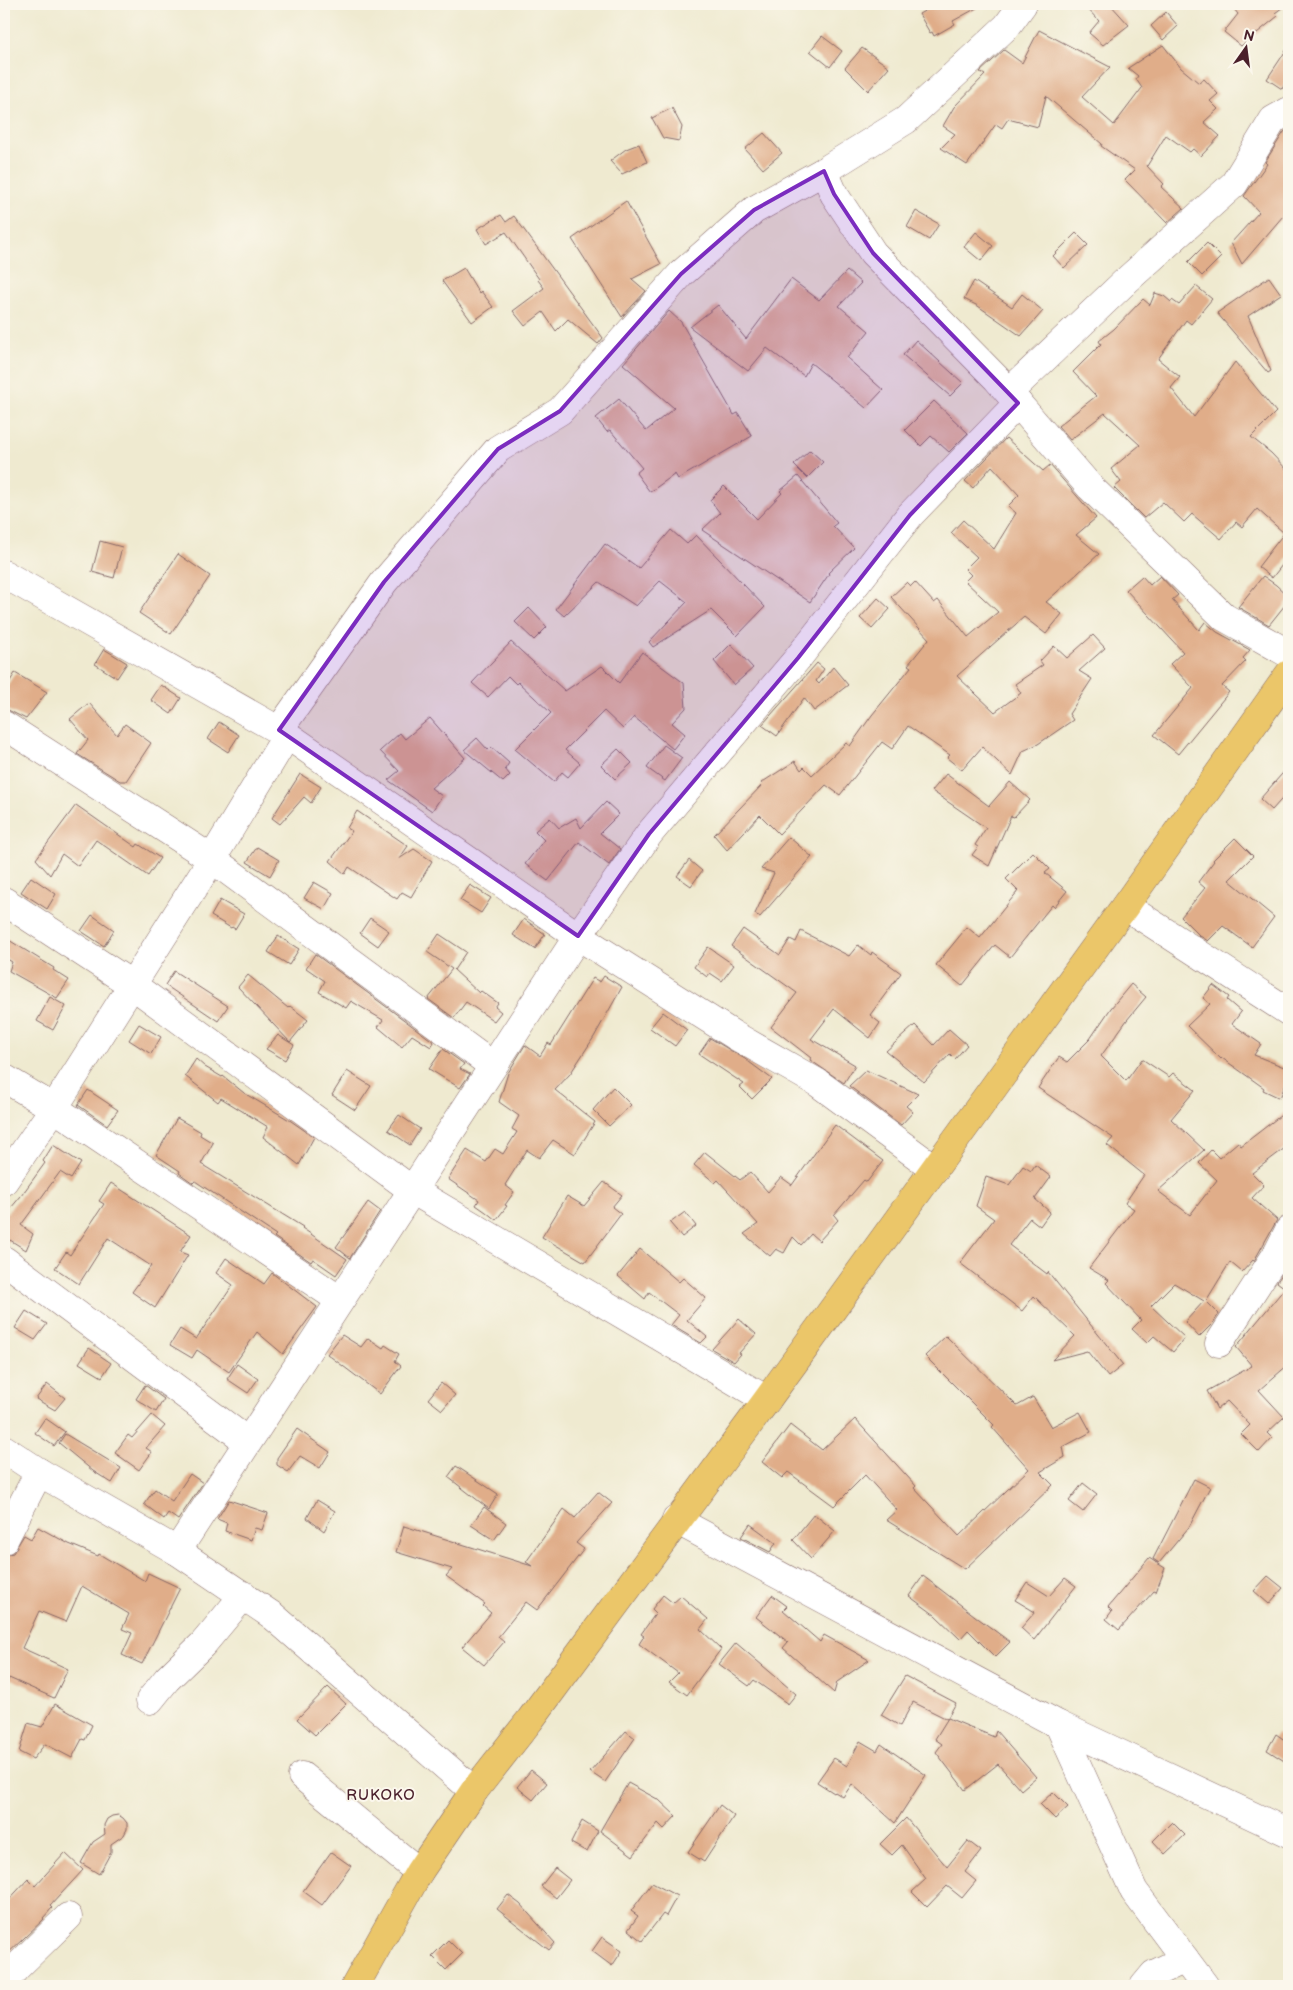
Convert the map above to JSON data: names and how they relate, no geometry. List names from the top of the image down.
{
  "districts": ["RUKOKO"],
  "north": "top"
}
